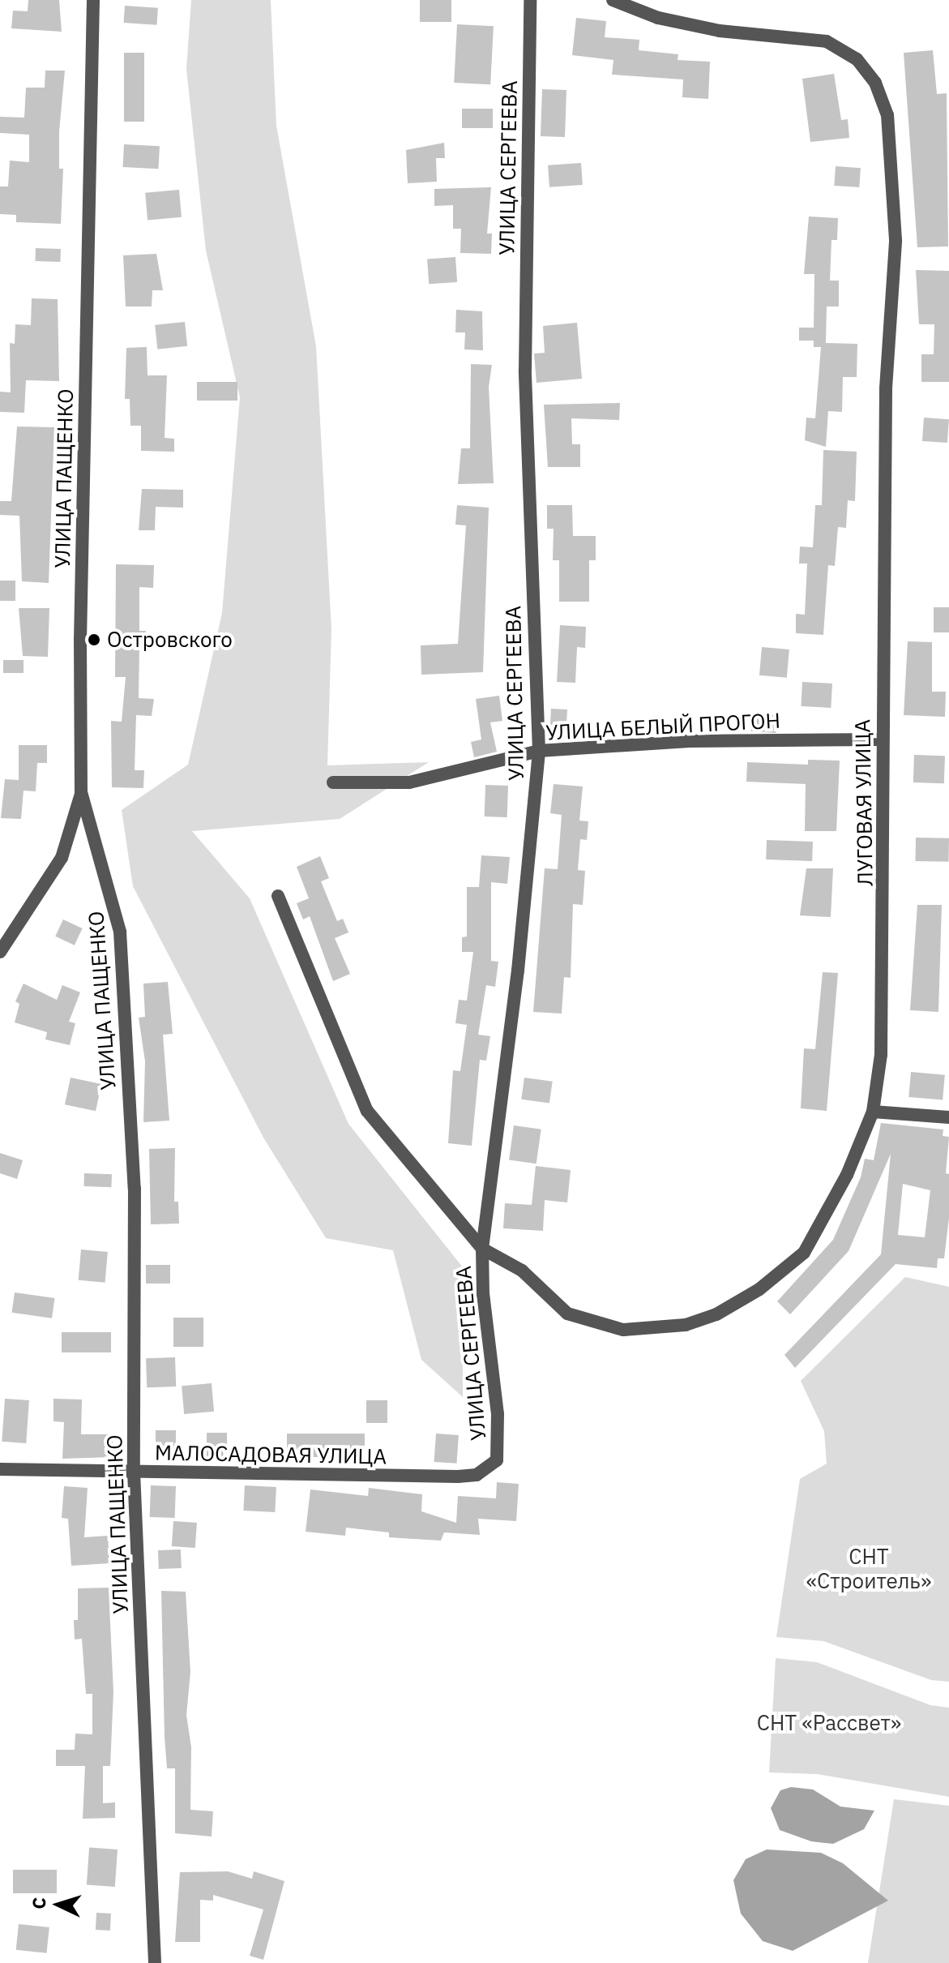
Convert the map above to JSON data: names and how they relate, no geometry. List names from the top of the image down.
{
  "streets": {
    "street": [
      "УЛИЦА СЕРГЕЕВА",
      "УЛИЦА ПАЩЕНКО",
      "УЛИЦА БЕЛЫЙ ПРОГОН",
      "ЛУГОВАЯ УЛИЦА",
      "МАЛОСАДОВАЯ УЛИЦА"
    ]
  },
  "crossings": [
    ["УЛИЦА СЕРГЕЕВА", "УЛИЦА БЕЛЫЙ ПРОГОН"],
    ["УЛИЦА СЕРГЕЕВА", "ЛУГОВАЯ УЛИЦА"],
    ["УЛИЦА СЕРГЕЕВА", "МАЛОСАДОВАЯ УЛИЦА"],
    ["УЛИЦА ПАЩЕНКО", "МАЛОСАДОВАЯ УЛИЦА"],
    ["УЛИЦА БЕЛЫЙ ПРОГОН", "ЛУГОВАЯ УЛИЦА"]
  ],
  "parks": ["СНТ «Строитель»", "СНТ «Рассвет»"],
  "places": ["Островского"],
  "north": "left"
}
